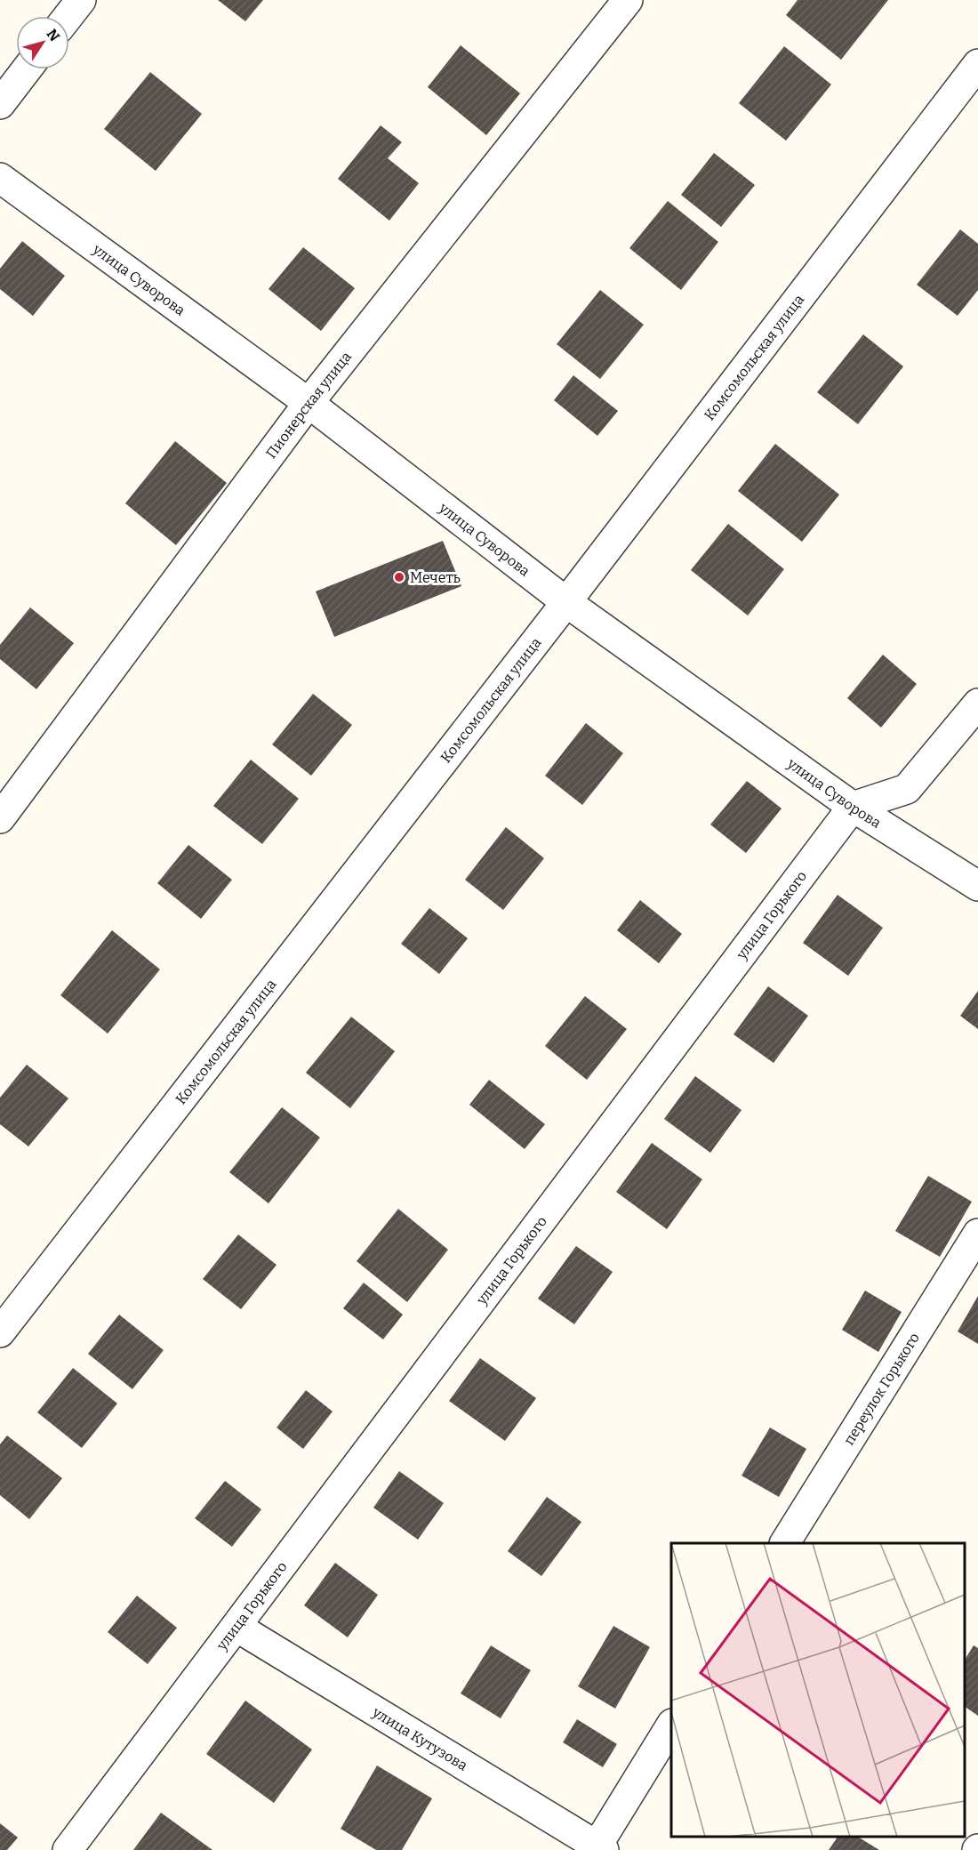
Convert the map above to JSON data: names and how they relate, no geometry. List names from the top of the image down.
{
  "streets": {
    "street": [
      "улица Суворова",
      "Комсомольская улица",
      "Пионерская улица",
      "улица Горького",
      "переулок Горького",
      "улица Кутузова"
    ]
  },
  "crossings": [
    ["улица Суворова", "Комсомольская улица"],
    ["улица Суворова", "Пионерская улица"],
    ["улица Суворова", "улица Горького"],
    ["улица Горького", "улица Кутузова"]
  ],
  "places": ["Мечеть"],
  "north": "top right"
}
